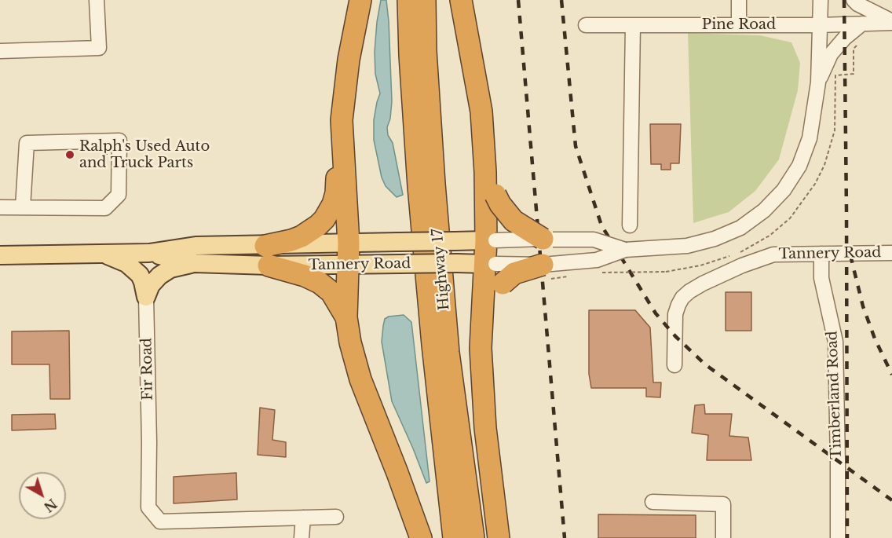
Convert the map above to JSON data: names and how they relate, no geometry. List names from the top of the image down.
{
  "streets": {
    "highway": ["Highway 17"],
    "main road": ["Tannery Road"],
    "street": ["Pine Road", "Fir Road", "Timberland Road"]
  },
  "crossings": [
    ["Pine Road", "Tannery Road"],
    ["Tannery Road", "Timberland Road"]
  ],
  "places": ["Ralph's Used Auto and Truck Parts"],
  "north": "bottom right"
}
